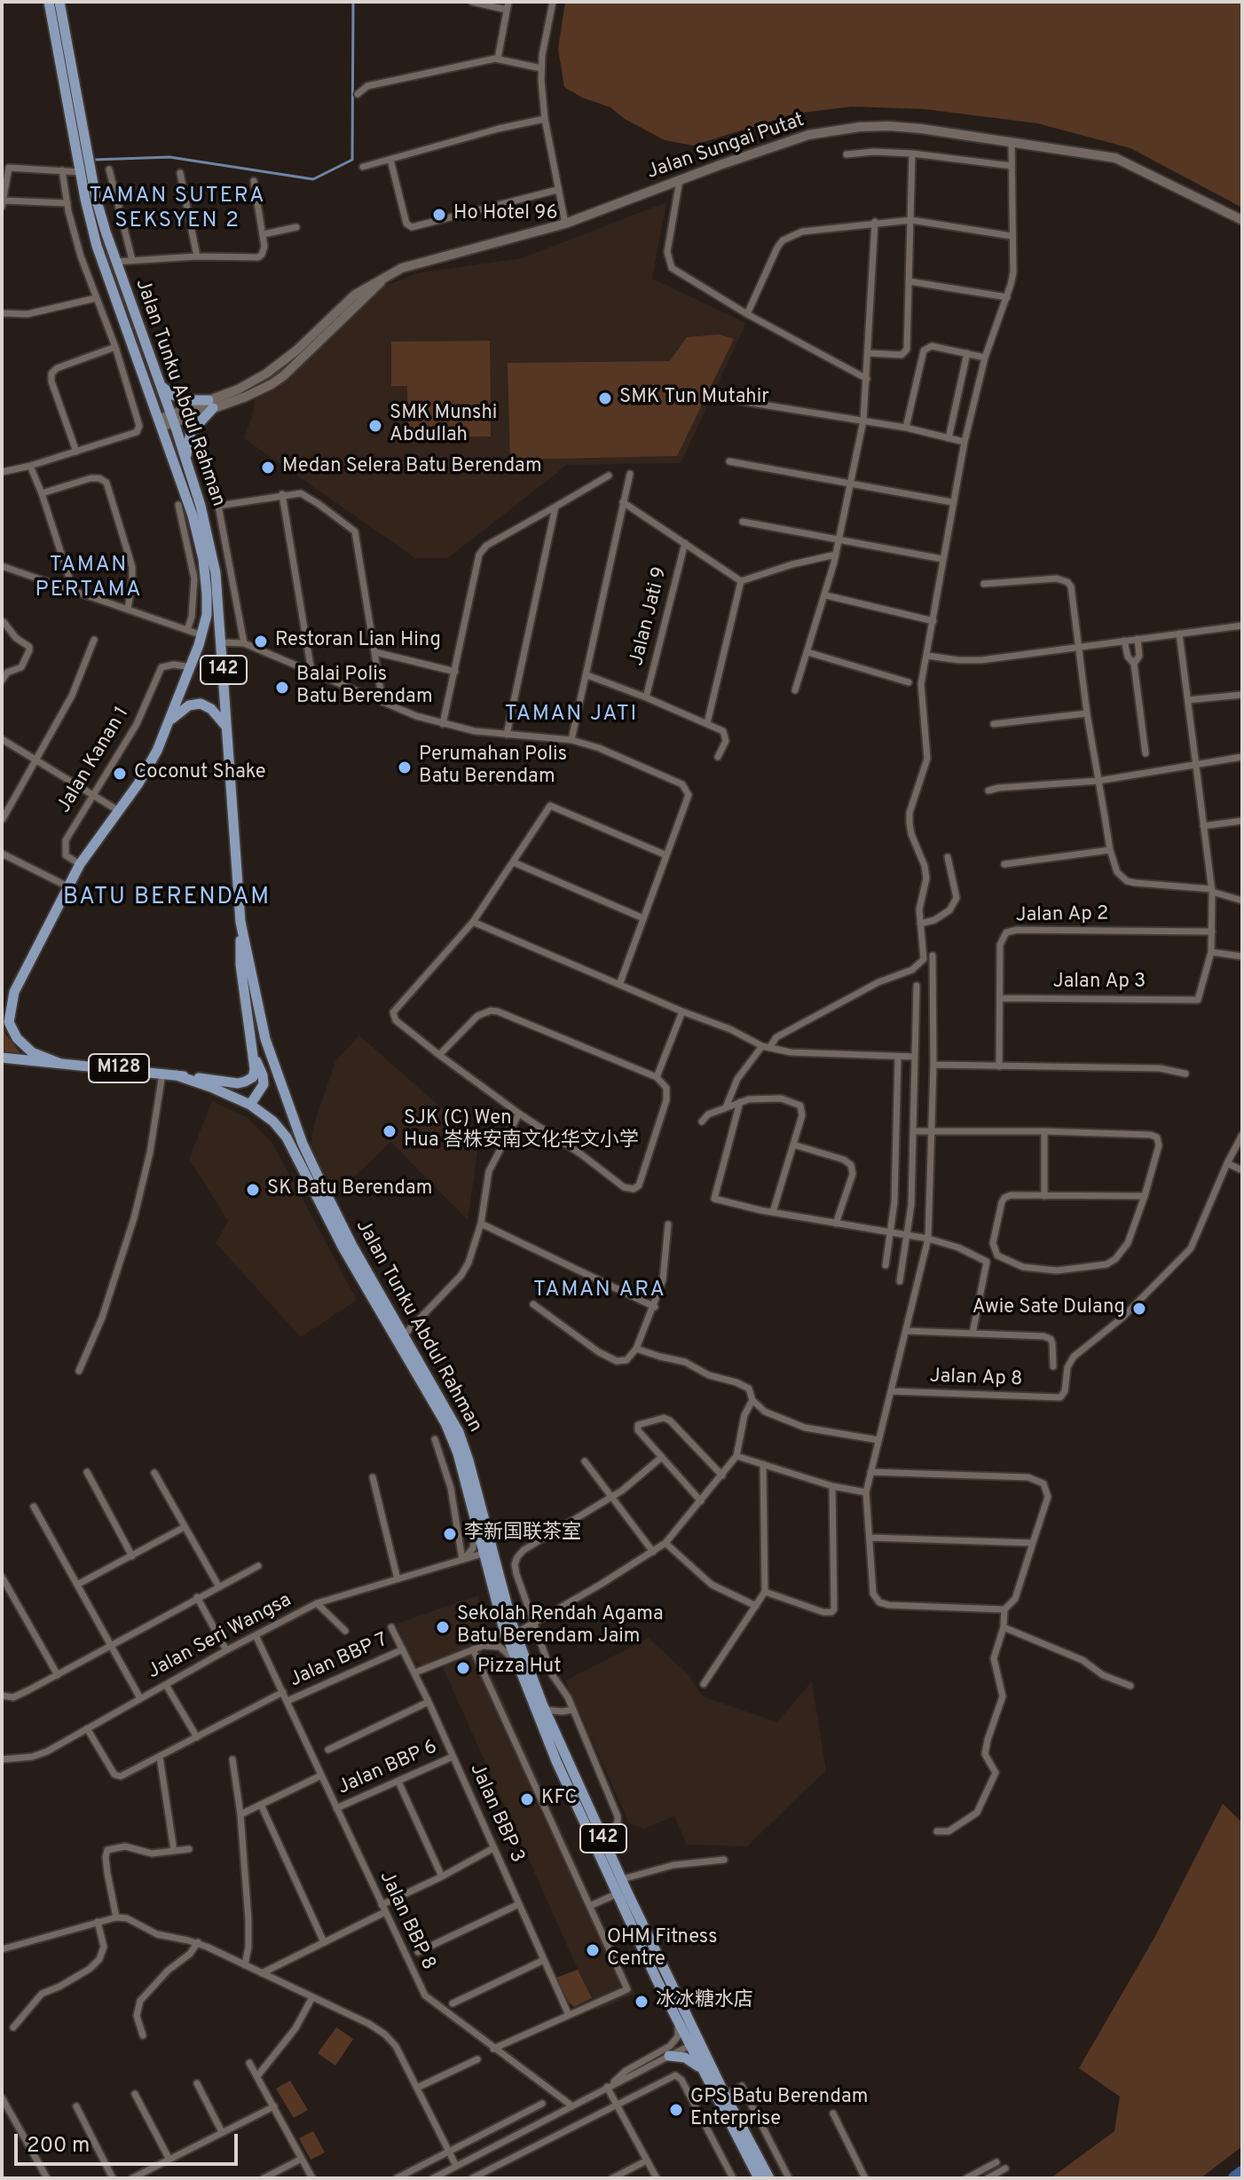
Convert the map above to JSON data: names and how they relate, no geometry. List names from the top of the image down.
{
  "streets": {
    "main road": [
      "Jalan Sungai Putat",
      "Jalan Tunku Abdul Rahman",
      "142",
      "M128"
    ],
    "street": [
      "Jalan Jati 9",
      "Jalan Kanan 1",
      "Jalan Ap 2",
      "Jalan Ap 3",
      "Jalan Ap 8",
      "Jalan Seri Wangsa",
      "Jalan BBP 7",
      "Jalan BBP 6",
      "Jalan BBP 3",
      "Jalan BBP 8"
    ]
  },
  "crossings": [
    ["Jalan Sungai Putat", "Jalan Tunku Abdul Rahman"],
    ["Jalan Tunku Abdul Rahman", "142"],
    ["Jalan Tunku Abdul Rahman", "M128"],
    ["Jalan Tunku Abdul Rahman", "Jalan Seri Wangsa"],
    ["142", "Jalan Kanan 1"],
    ["Jalan Ap 2", "Jalan Ap 3"],
    ["Jalan Seri Wangsa", "Jalan BBP 8"],
    ["Jalan BBP 7", "Jalan BBP 3"],
    ["Jalan BBP 7", "Jalan BBP 8"],
    ["Jalan BBP 6", "Jalan BBP 3"],
    ["Jalan BBP 6", "Jalan BBP 8"]
  ],
  "districts": [
    "TAMAN SUTERA SEKSYEN 2",
    "TAMAN PERTAMA",
    "TAMAN JATI",
    "BATU BERENDAM",
    "TAMAN ARA"
  ],
  "places": [
    "Ho Hotel 96",
    "SMK Tun Mutahir",
    "SMK Munshi Abdullah",
    "Medan Selera Batu Berendam",
    "Restoran Lian Hing",
    "Balai Polis Batu Berendam",
    "Perumahan Polis Batu Berendam",
    "Coconut Shake",
    "SJK (C) Wen Hua 峇株安南文化华文小学",
    "SK Batu Berendam",
    "Awie Sate Dulang",
    "李新国联茶室",
    "Sekolah Rendah Agama Batu Berendam Jaim",
    "Pizza Hut",
    "KFC",
    "OHM Fitness Centre",
    "冰冰糖水店",
    "GPS Batu Berendam Enterprise"
  ],
  "scale_bar": "200 m"
}
